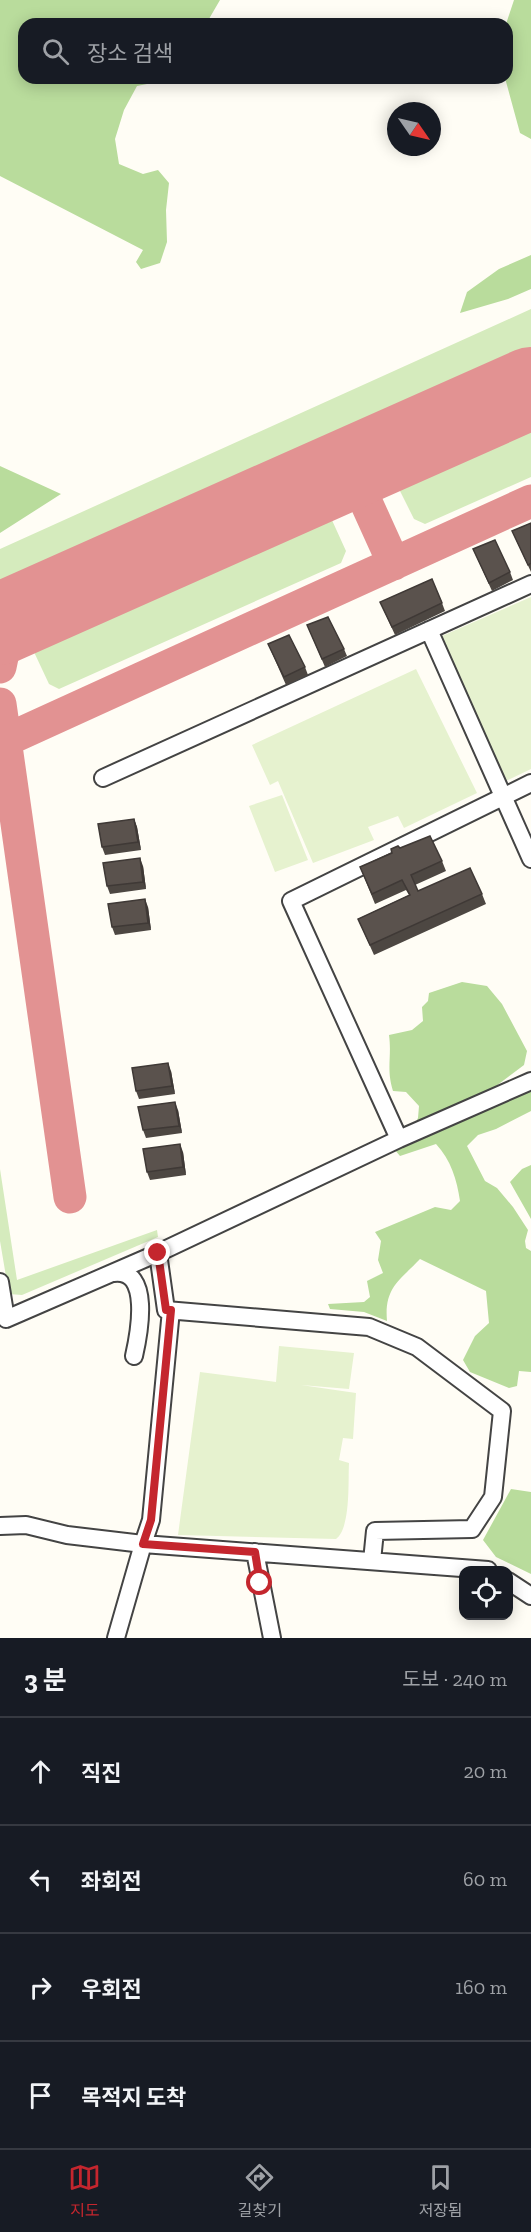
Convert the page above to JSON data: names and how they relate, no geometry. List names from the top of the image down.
{
  "north": "bottom right",
  "page": {
    "search": "장소 검색",
    "heading": ["3 분", "도보 · 240 m"],
    "list": [
      ["직진", "20 m"],
      ["좌회전", "60 m"],
      ["우회전", "160 m"],
      "목적지 도착"
    ],
    "nav": ["지도", "길찾기", "저장됨"]
  }
}
